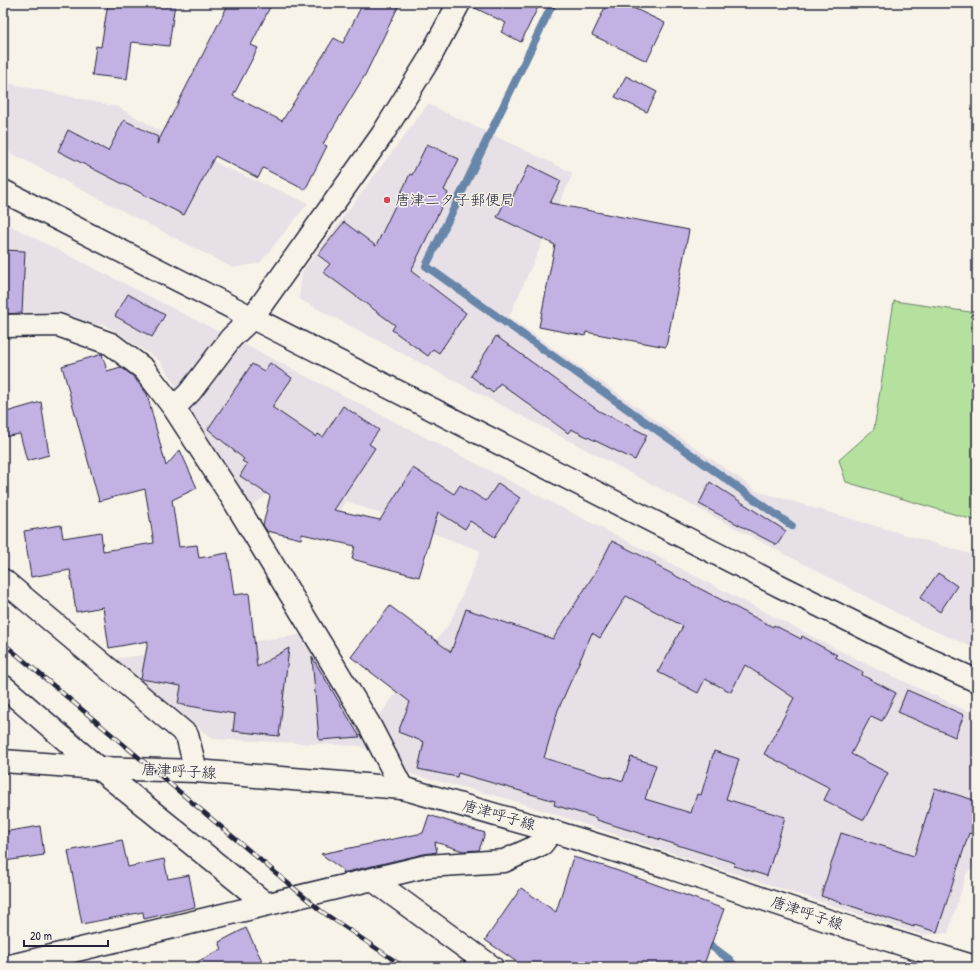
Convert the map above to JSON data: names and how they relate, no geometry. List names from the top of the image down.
{
  "streets": {
    "street": ["唐津呼子線"]
  },
  "places": ["唐津二タ子郵便局"],
  "scale_bar": "20 m"
}
